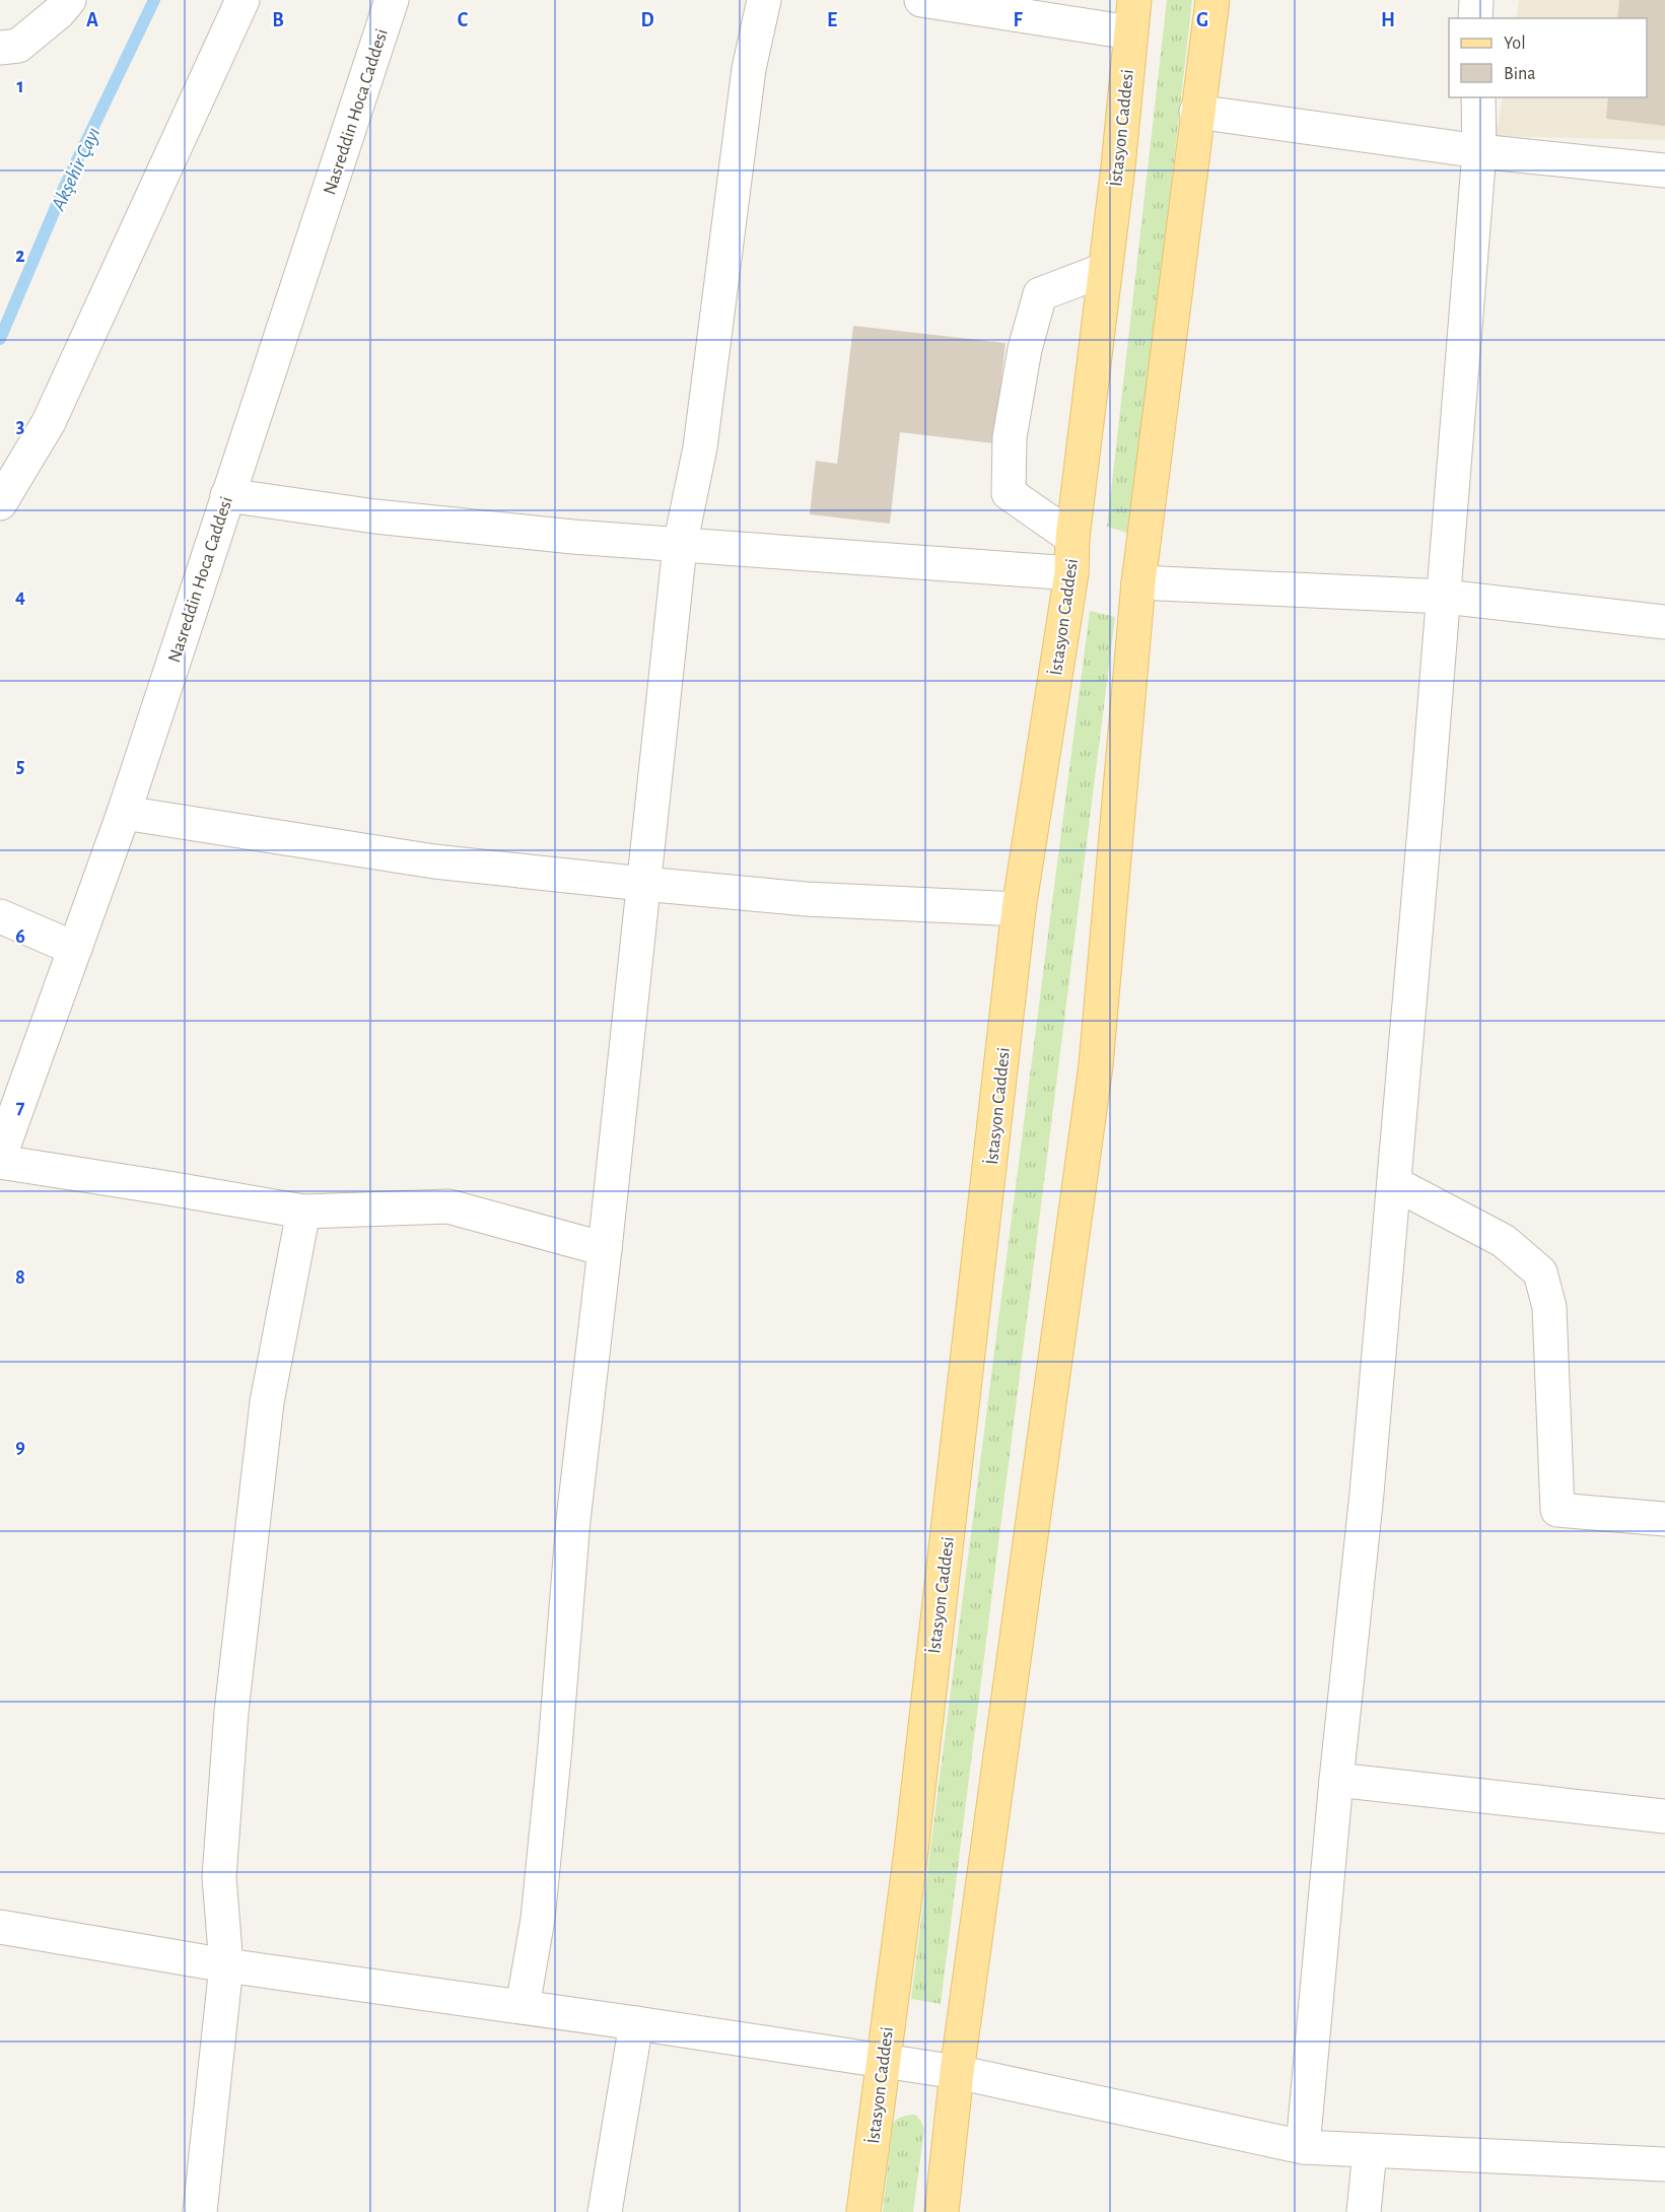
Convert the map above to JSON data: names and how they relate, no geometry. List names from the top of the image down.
{
  "streets": {
    "main road": ["İstasyon Caddesi"],
    "street": ["Nasreddin Hoca Caddesi"]
  },
  "water": ["Akşehir Çayı"],
  "legend": ["Yol", "Bina"],
  "grid": {
    "columns": [
      "A",
      "B",
      "C",
      "D",
      "E",
      "F",
      "G",
      "H"
    ],
    "rows": [
      "1",
      "2",
      "3",
      "4",
      "5",
      "6",
      "7",
      "8",
      "9"
    ]
  }
}
